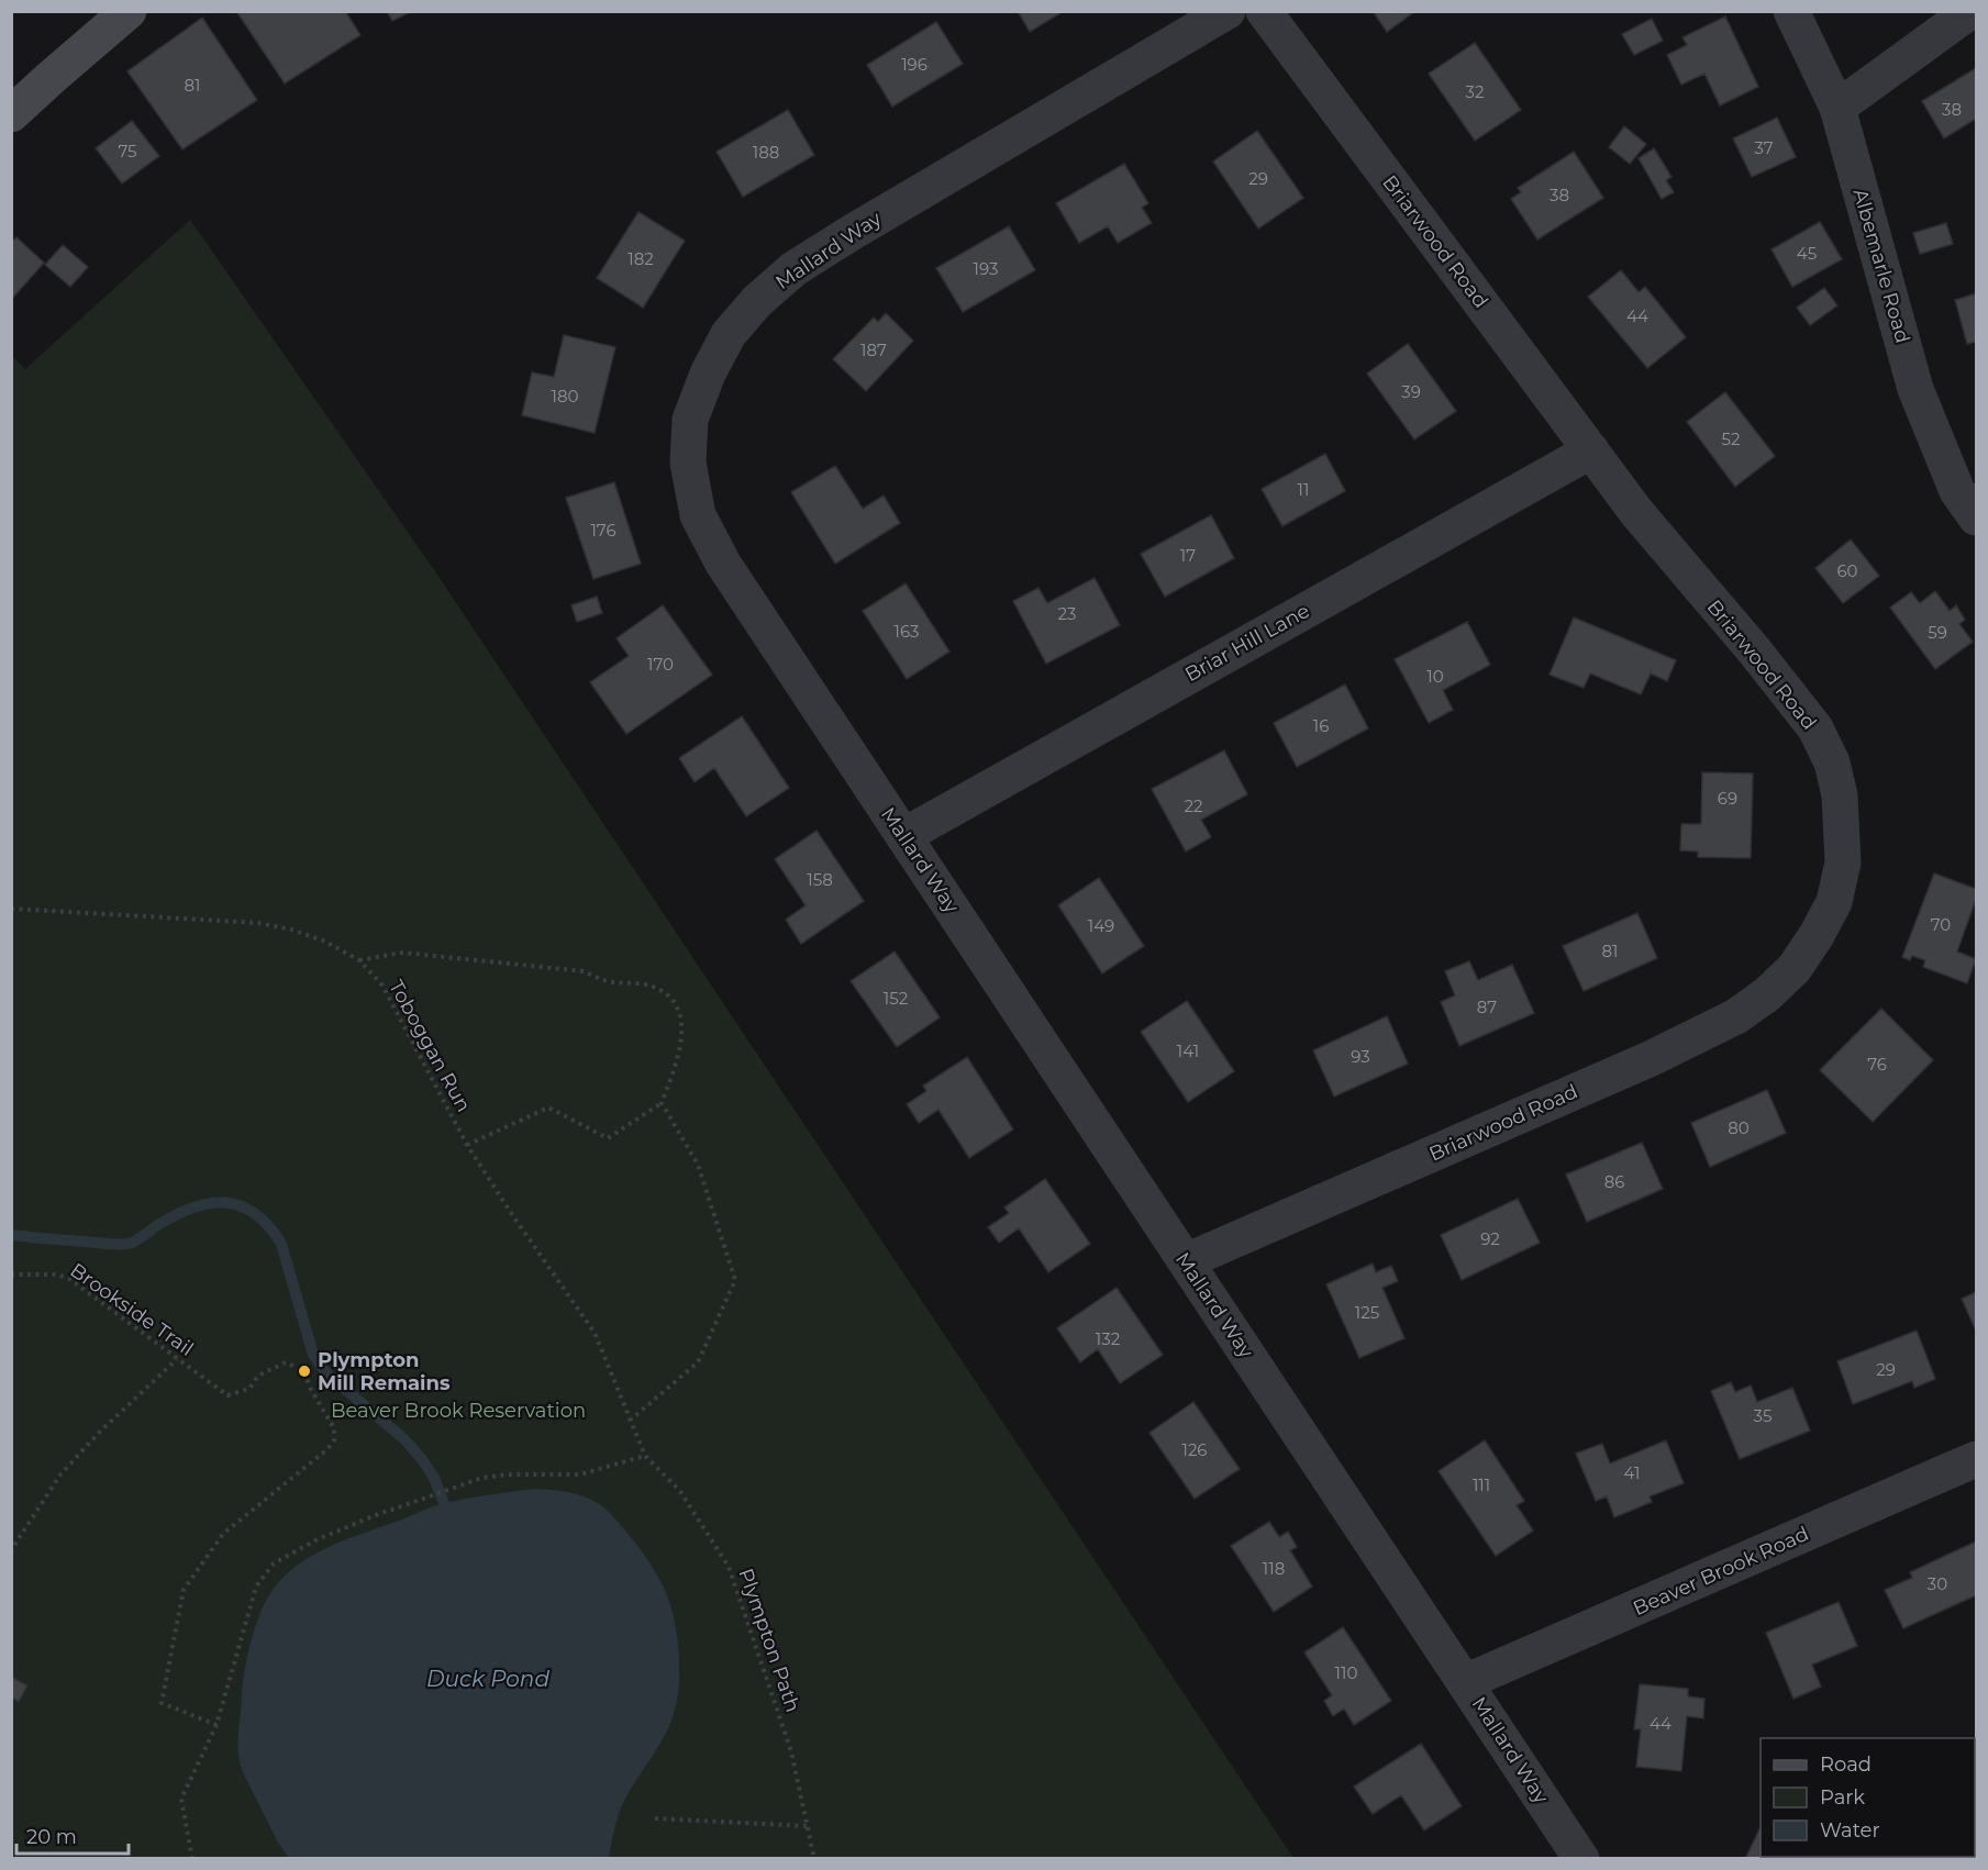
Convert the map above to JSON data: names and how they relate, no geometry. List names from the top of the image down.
{
  "streets": {
    "street": [
      "Briarwood Road",
      "Mallard Way",
      "Albemarle Road",
      "Briar Hill Lane",
      "Beaver Brook Road"
    ],
    "path": ["Toboggan Run", "Brookside Trail", "Plympton Path"]
  },
  "crossings": [
    ["Briarwood Road", "Mallard Way"],
    ["Briarwood Road", "Briar Hill Lane"],
    ["Mallard Way", "Briar Hill Lane"],
    ["Mallard Way", "Beaver Brook Road"],
    ["Toboggan Run", "Plympton Path"]
  ],
  "water": ["Duck Pond"],
  "parks": ["Beaver Brook Reservation"],
  "places": ["Plympton Mill Remains"],
  "house_numbers": [
    "196",
    "81",
    "32",
    "38",
    "37",
    "75",
    "188",
    "29",
    "38",
    "45",
    "182",
    "193",
    "44",
    "187",
    "39",
    "180",
    "52",
    "11",
    "176",
    "17",
    "60",
    "23",
    "163",
    "59",
    "170",
    "10",
    "16",
    "69",
    "22",
    "158",
    "70",
    "149",
    "81",
    "152",
    "87",
    "141",
    "93",
    "76",
    "80",
    "86",
    "92",
    "125",
    "132",
    "29",
    "35",
    "126",
    "41",
    "111",
    "118",
    "30",
    "110",
    "44"
  ],
  "legend": ["Road", "Park", "Water"],
  "scale_bar": "20 m"
}
